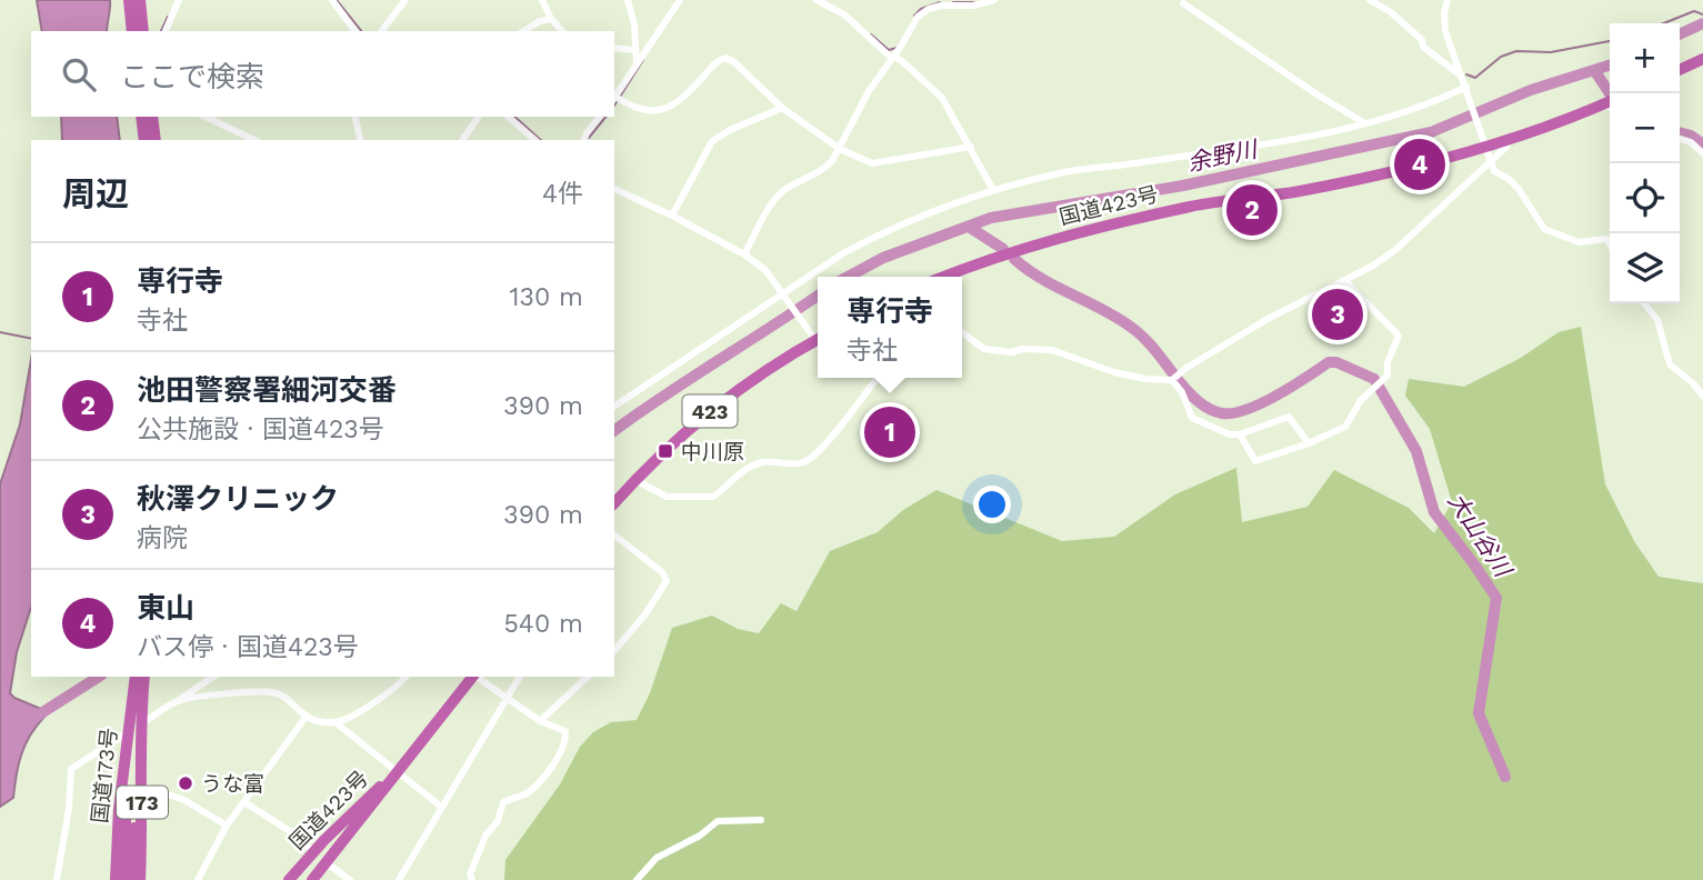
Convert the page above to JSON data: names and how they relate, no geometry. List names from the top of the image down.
{
  "streets": {
    "highway": [
      "国道423号",
      "423",
      "国道173号",
      "173"
    ]
  },
  "water": ["余野川", "大山谷川"],
  "places": {
    "transit": ["中川原"],
    "other": ["うな富"]
  },
  "page": {
    "map_buttons": ["+", "−"],
    "search": "ここで検索",
    "pins": [
      "4",
      "2",
      "3",
      "1"
    ],
    "heading": ["周辺", "4件"],
    "list": [
      {
        "mark": "1",
        "name": "専行寺",
        "note": "寺社",
        "value": "130 m"
      },
      {
        "mark": "2",
        "name": "池田警察署細河交番",
        "note": "公共施設 · 国道423号",
        "value": "390 m"
      },
      {
        "mark": "3",
        "name": "秋澤クリニック",
        "note": "病院",
        "value": "390 m"
      },
      {
        "mark": "4",
        "name": "東山",
        "note": "バス停 · 国道423号",
        "value": "540 m"
      }
    ],
    "popup": ["専行寺", "寺社"]
  }
}
